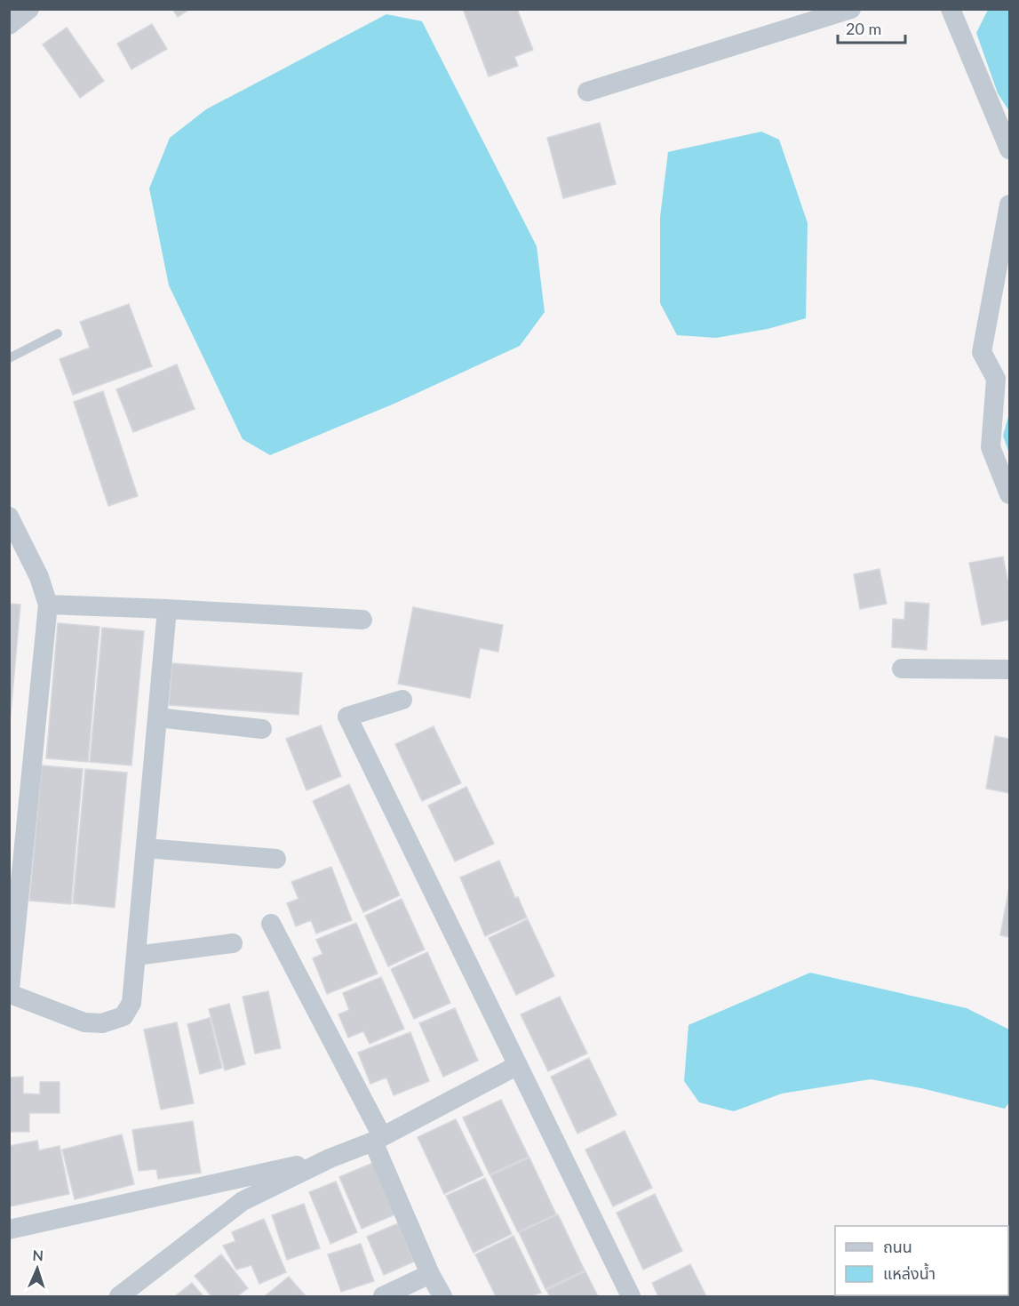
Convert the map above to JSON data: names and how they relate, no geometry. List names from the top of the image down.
{
  "legend": ["ถนน", "แหล่งน้ำ"],
  "scale_bar": "20 m",
  "north": "top"
}
